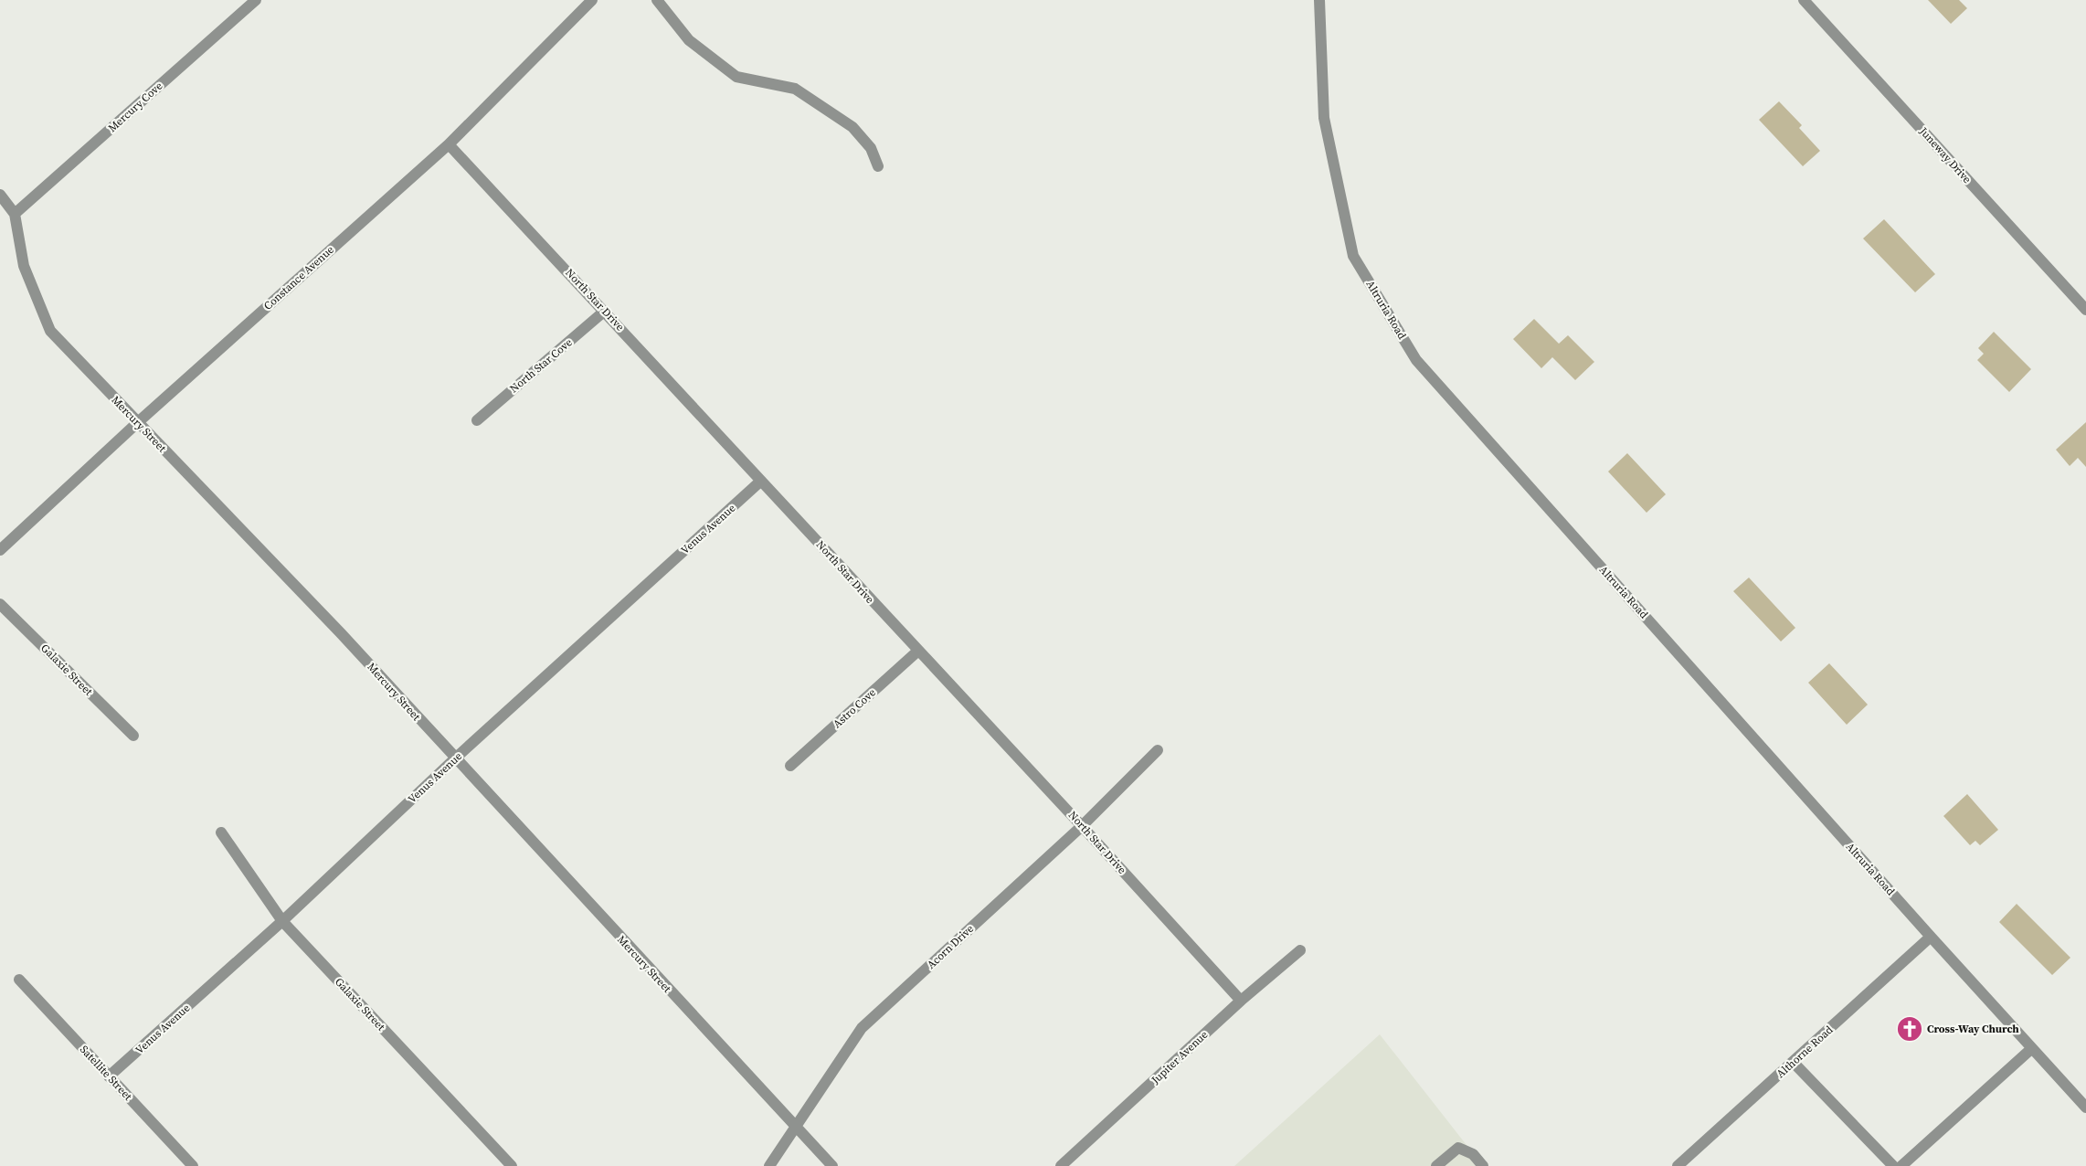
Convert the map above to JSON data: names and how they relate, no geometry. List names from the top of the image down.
{
  "streets": {
    "street": [
      "Mercury Cove",
      "Juneway Drive",
      "Constance Avenue",
      "North Star Drive",
      "Altruria Road",
      "North Star Cove",
      "Mercury Street",
      "Venus Avenue",
      "Galaxie Street",
      "Astro Cove",
      "Acorn Drive",
      "Althorne Road",
      "Jupiter Avenue",
      "Satellite Street"
    ]
  },
  "crossings": [
    ["Mercury Cove", "Mercury Street"],
    ["Constance Avenue", "North Star Drive"],
    ["Constance Avenue", "Mercury Street"],
    ["North Star Drive", "North Star Cove"],
    ["North Star Drive", "Venus Avenue"],
    ["North Star Drive", "Astro Cove"],
    ["North Star Drive", "Acorn Drive"],
    ["North Star Drive", "Jupiter Avenue"],
    ["Altruria Road", "Althorne Road"],
    ["Mercury Street", "Venus Avenue"],
    ["Mercury Street", "Acorn Drive"],
    ["Venus Avenue", "Galaxie Street"],
    ["Venus Avenue", "Satellite Street"]
  ],
  "places": {
    "church": ["Cross-Way Church"]
  }
}
